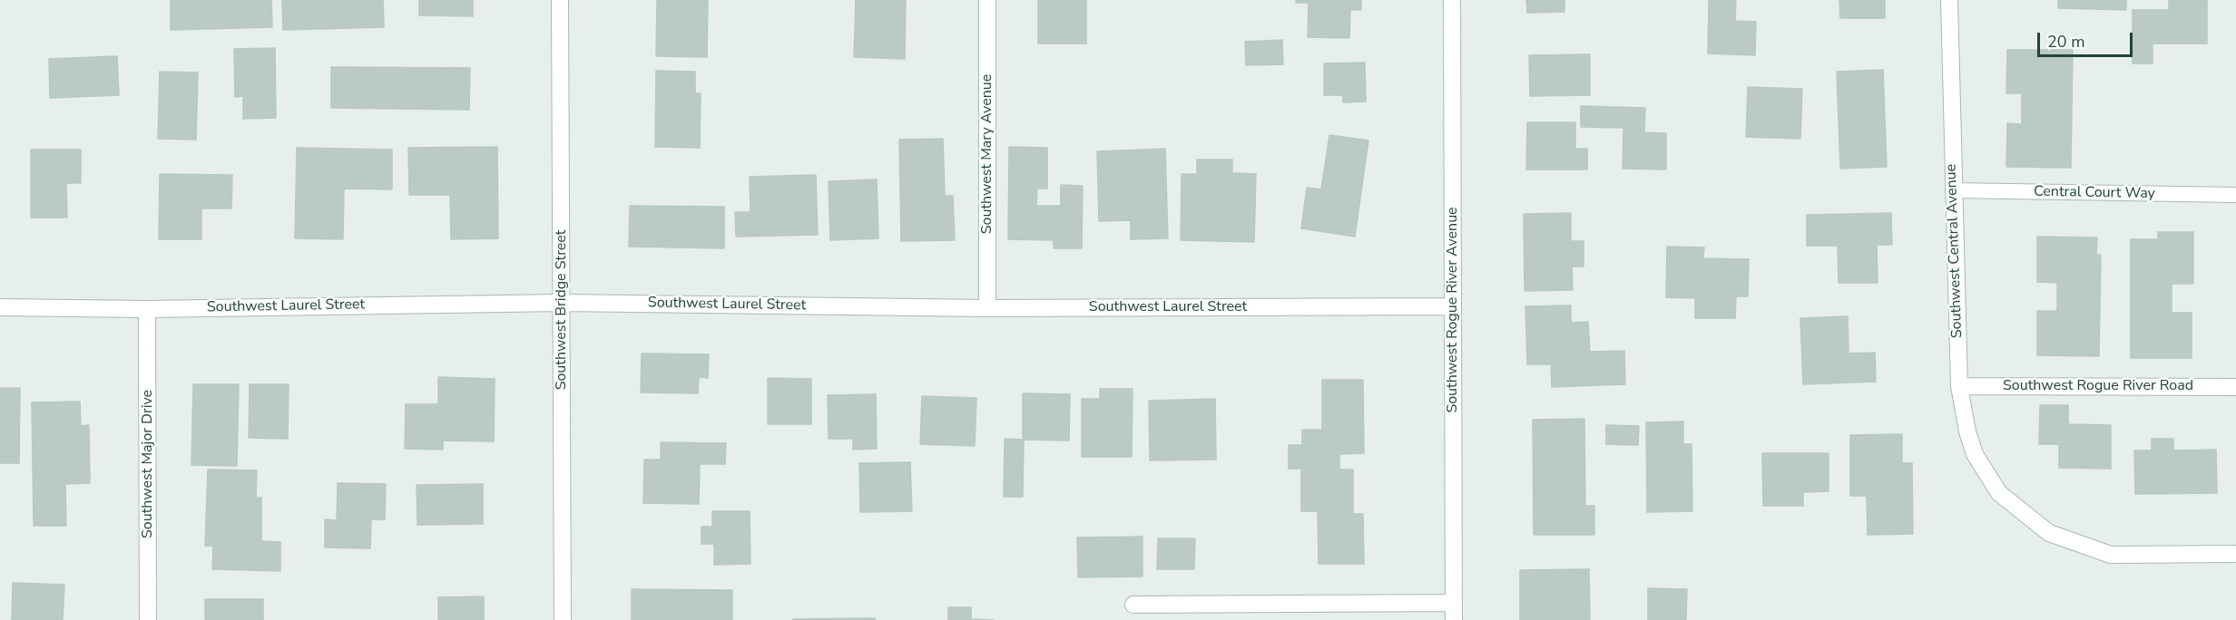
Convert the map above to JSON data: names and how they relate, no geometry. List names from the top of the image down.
{
  "streets": {
    "street": [
      "Southwest Mary Avenue",
      "Southwest Central Avenue",
      "Southwest Laurel Street",
      "Southwest Bridge Street",
      "Southwest Rogue River Avenue",
      "Southwest Rogue River Road",
      "Southwest Major Drive"
    ],
    "lane": ["Central Court Way"]
  },
  "crossings": [
    ["Southwest Mary Avenue", "Southwest Laurel Street"],
    ["Central Court Way", "Southwest Central Avenue"],
    ["Southwest Central Avenue", "Southwest Rogue River Road"],
    ["Southwest Laurel Street", "Southwest Bridge Street"],
    ["Southwest Laurel Street", "Southwest Rogue River Avenue"],
    ["Southwest Laurel Street", "Southwest Major Drive"]
  ],
  "scale_bar": "20 m"
}
